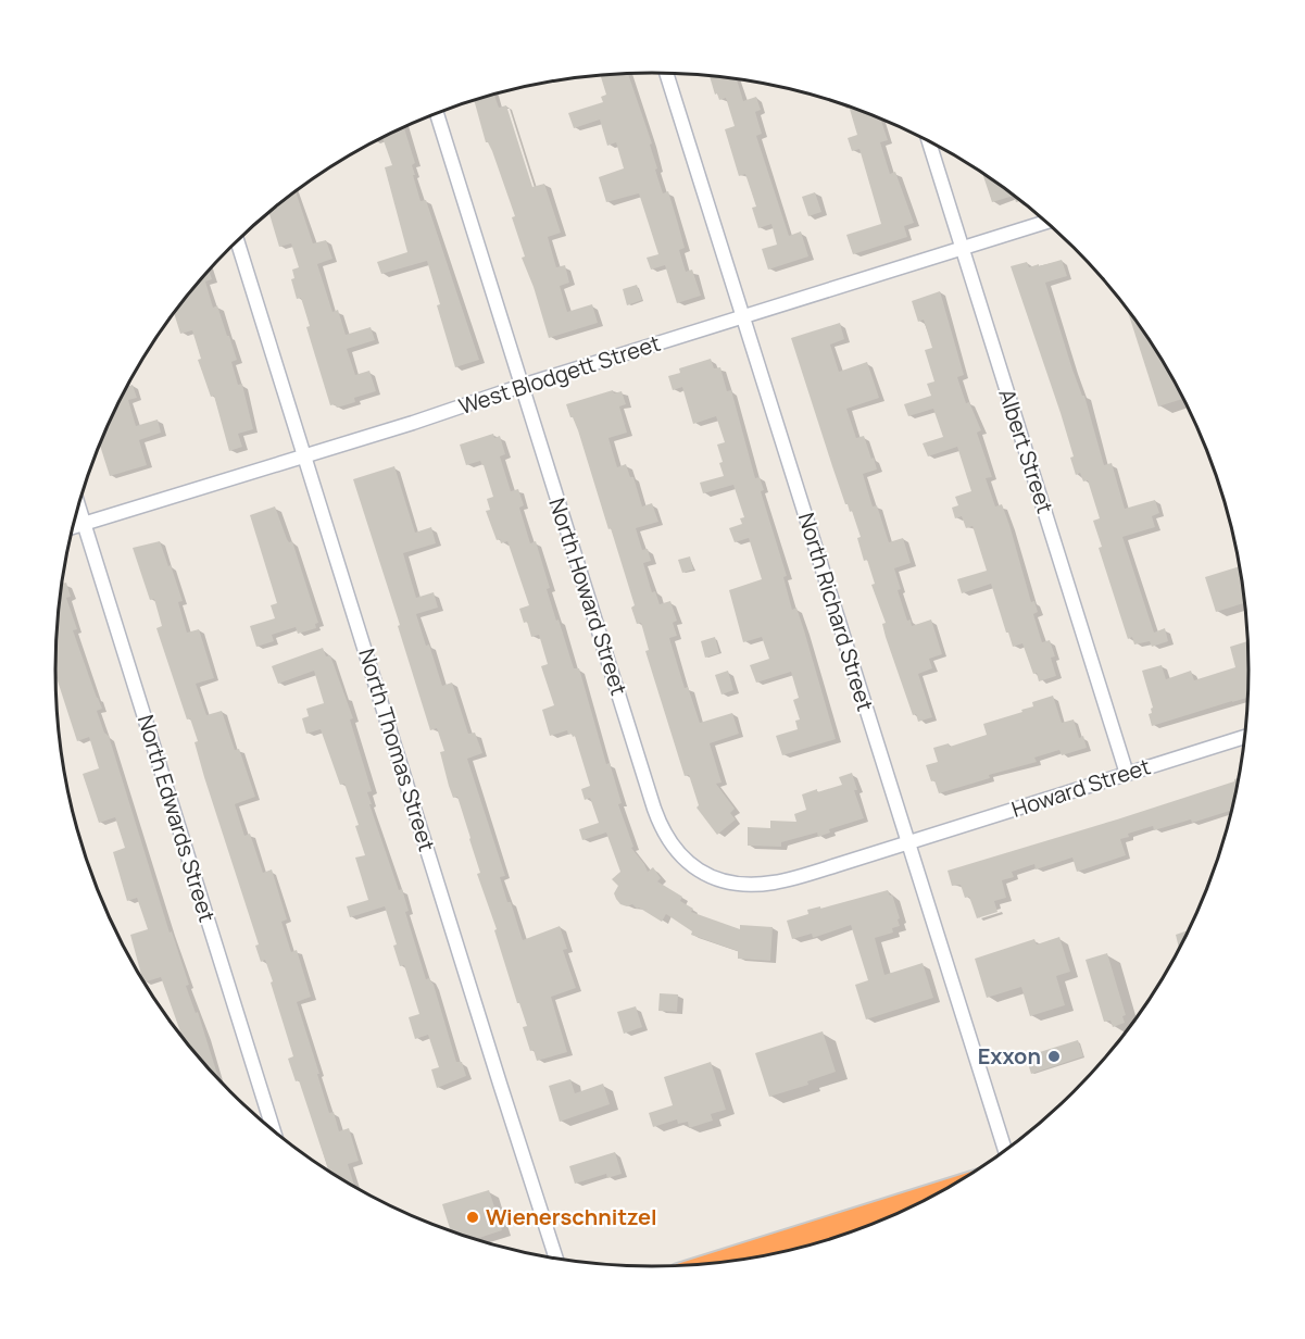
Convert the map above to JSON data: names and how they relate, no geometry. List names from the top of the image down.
{
  "streets": {
    "street": [
      "West Blodgett Street",
      "Albert Street",
      "North Howard Street",
      "North Richard Street",
      "North Thomas Street",
      "Howard Street",
      "North Edwards Street"
    ]
  },
  "crossings": [
    ["West Blodgett Street", "Albert Street"],
    ["West Blodgett Street", "North Howard Street"],
    ["West Blodgett Street", "North Richard Street"],
    ["West Blodgett Street", "North Thomas Street"],
    ["West Blodgett Street", "North Edwards Street"],
    ["Albert Street", "Howard Street"],
    ["North Howard Street", "North Richard Street"],
    ["North Howard Street", "Howard Street"],
    ["North Richard Street", "Howard Street"]
  ],
  "places": ["Exxon", "Wienerschnitzel"]
}
